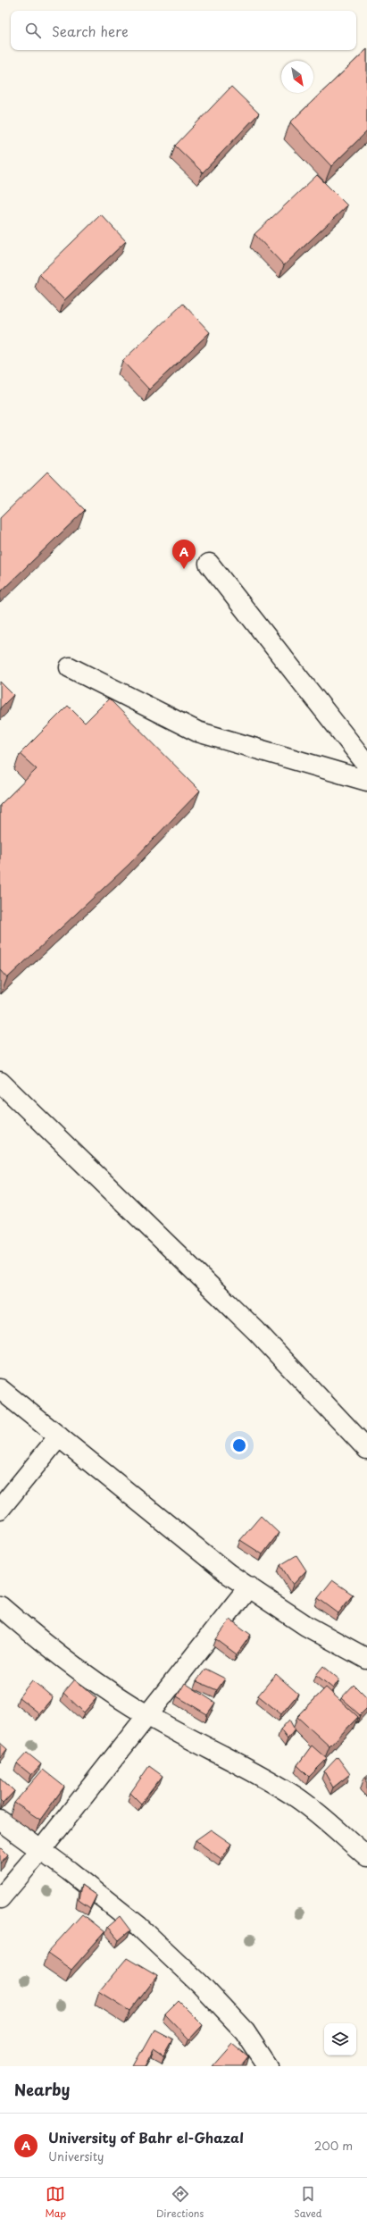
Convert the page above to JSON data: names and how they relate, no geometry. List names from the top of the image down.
{
  "north": "bottom right",
  "page": {
    "search": "Search here",
    "pins": "A",
    "heading": "Nearby",
    "list": [
      {
        "mark": "A",
        "name": "University of Bahr el-Ghazal",
        "note": "University",
        "value": "200 m"
      }
    ],
    "nav": ["Map", "Directions", "Saved"]
  }
}
